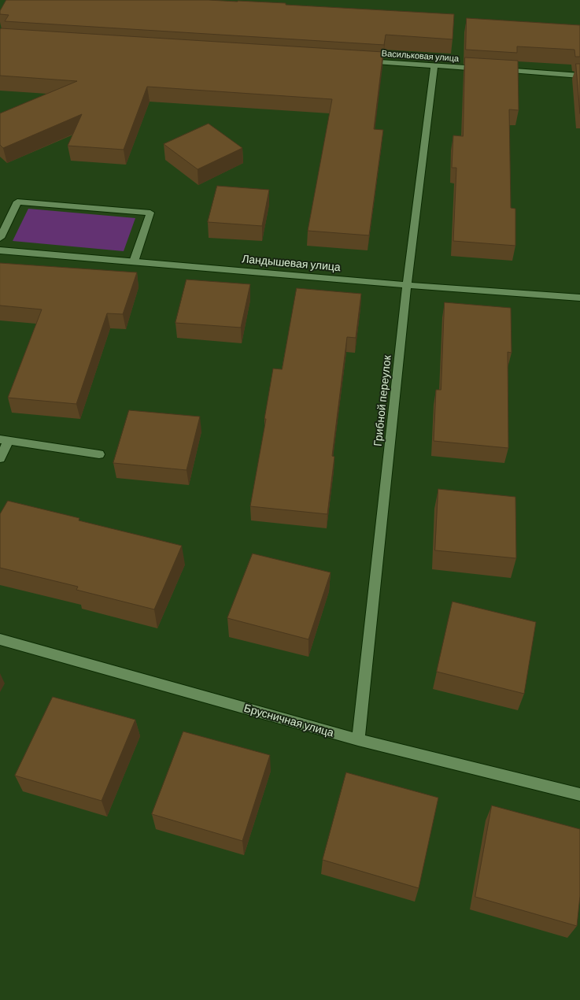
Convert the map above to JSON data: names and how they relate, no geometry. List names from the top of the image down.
{
  "streets": {
    "street": [
      "Васильковая улица",
      "Ландышевая улица",
      "Грибной переулок",
      "Брусничная улица"
    ]
  },
  "crossings": [
    ["Васильковая улица", "Грибной переулок"],
    ["Ландышевая улица", "Грибной переулок"],
    ["Грибной переулок", "Брусничная улица"]
  ]
}
